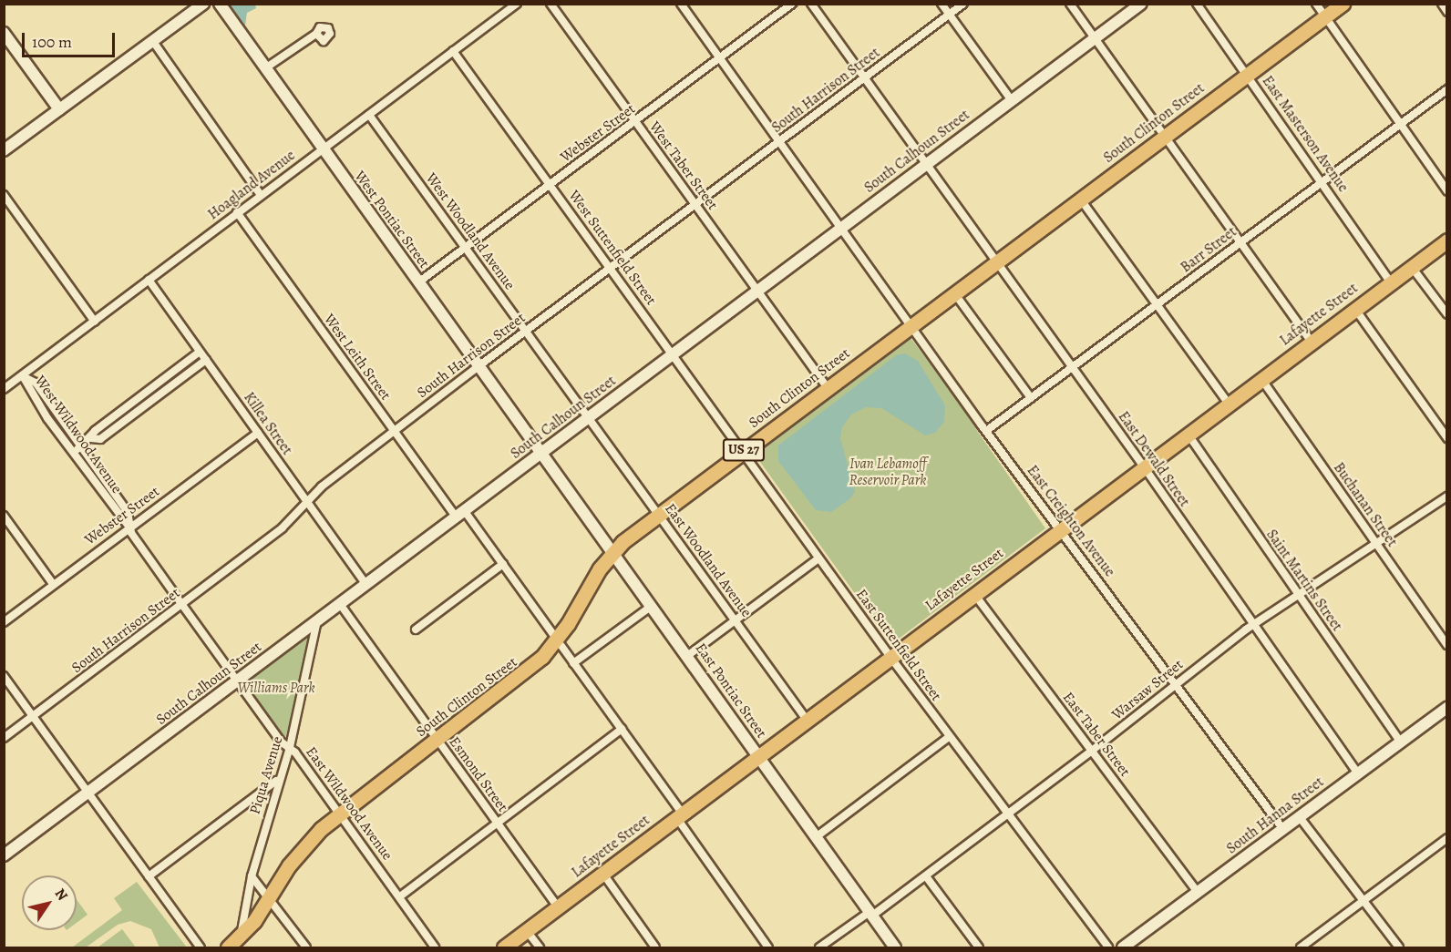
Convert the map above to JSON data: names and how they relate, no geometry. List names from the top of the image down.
{
  "streets": {
    "highway": ["South Clinton Street", "Lafayette Street", "US 27"],
    "street": [
      "South Harrison Street",
      "Webster Street",
      "East Masterson Avenue",
      "South Calhoun Street",
      "West Taber Street",
      "Hoagland Avenue",
      "West Pontiac Street",
      "West Woodland Avenue",
      "West Suttenfield Street",
      "Barr Street",
      "West Leith Street",
      "Killea Street",
      "West Wildwood Avenue",
      "East Dewald Street",
      "Buchanan Street",
      "East Creighton Avenue",
      "East Woodland Avenue",
      "Saint Martins Street",
      "East Suttenfield Street",
      "Warsaw Street",
      "East Pontiac Street",
      "East Taber Street",
      "Esmond Street",
      "Piqua Avenue",
      "East Wildwood Avenue",
      "South Hanna Street"
    ]
  },
  "crossings": [
    ["South Harrison Street", "West Taber Street"],
    ["South Harrison Street", "West Pontiac Street"],
    ["South Harrison Street", "West Woodland Avenue"],
    ["South Harrison Street", "West Suttenfield Street"],
    ["South Harrison Street", "West Leith Street"],
    ["South Harrison Street", "Killea Street"],
    ["South Harrison Street", "West Wildwood Avenue"],
    ["South Harrison Street", "East Dewald Street"],
    ["South Harrison Street", "East Creighton Avenue"],
    ["South Clinton Street", "East Masterson Avenue"],
    ["South Clinton Street", "West Leith Street"],
    ["South Clinton Street", "US 27"],
    ["South Clinton Street", "East Dewald Street"],
    ["South Clinton Street", "East Creighton Avenue"],
    ["South Clinton Street", "East Woodland Avenue"],
    ["South Clinton Street", "East Suttenfield Street"],
    ["South Clinton Street", "East Pontiac Street"],
    ["South Clinton Street", "Esmond Street"],
    ["South Clinton Street", "Piqua Avenue"],
    ["South Clinton Street", "East Wildwood Avenue"],
    ["Webster Street", "West Taber Street"],
    ["Webster Street", "West Pontiac Street"],
    ["Webster Street", "West Woodland Avenue"],
    ["Webster Street", "West Suttenfield Street"],
    ["Webster Street", "Killea Street"],
    ["Webster Street", "West Wildwood Avenue"],
    ["Webster Street", "East Creighton Avenue"],
    ["East Masterson Avenue", "Barr Street"],
    ["East Masterson Avenue", "Lafayette Street"],
    ["South Calhoun Street", "West Taber Street"],
    ["South Calhoun Street", "West Pontiac Street"],
    ["South Calhoun Street", "West Woodland Avenue"],
    ["South Calhoun Street", "West Suttenfield Street"],
    ["South Calhoun Street", "West Leith Street"],
    ["South Calhoun Street", "Killea Street"],
    ["South Calhoun Street", "West Wildwood Avenue"],
    ["South Calhoun Street", "East Dewald Street"],
    ["South Calhoun Street", "East Creighton Avenue"],
    ["South Calhoun Street", "East Woodland Avenue"],
    ["South Calhoun Street", "East Suttenfield Street"],
    ["South Calhoun Street", "East Pontiac Street"],
    ["South Calhoun Street", "Esmond Street"],
    ["South Calhoun Street", "Piqua Avenue"],
    ["South Calhoun Street", "East Wildwood Avenue"],
    ["Hoagland Avenue", "West Pontiac Street"],
    ["Hoagland Avenue", "West Woodland Avenue"],
    ["Hoagland Avenue", "West Suttenfield Street"],
    ["Hoagland Avenue", "West Leith Street"],
    ["Hoagland Avenue", "Killea Street"],
    ["Hoagland Avenue", "West Wildwood Avenue"],
    ["West Pontiac Street", "East Pontiac Street"],
    ["West Woodland Avenue", "East Woodland Avenue"],
    ["West Suttenfield Street", "East Suttenfield Street"],
    ["Barr Street", "East Dewald Street"],
    ["Barr Street", "East Creighton Avenue"],
    ["Lafayette Street", "West Leith Street"],
    ["Lafayette Street", "East Dewald Street"],
    ["Lafayette Street", "Buchanan Street"],
    ["Lafayette Street", "East Creighton Avenue"],
    ["Lafayette Street", "East Woodland Avenue"],
    ["Lafayette Street", "Saint Martins Street"],
    ["Lafayette Street", "East Suttenfield Street"],
    ["Lafayette Street", "East Pontiac Street"],
    ["Lafayette Street", "East Taber Street"],
    ["Lafayette Street", "Esmond Street"],
    ["West Wildwood Avenue", "East Wildwood Avenue"],
    ["East Dewald Street", "Warsaw Street"],
    ["East Dewald Street", "South Hanna Street"],
    ["Buchanan Street", "Warsaw Street"],
    ["East Creighton Avenue", "Warsaw Street"],
    ["East Creighton Avenue", "South Hanna Street"],
    ["Saint Martins Street", "Warsaw Street"],
    ["Saint Martins Street", "South Hanna Street"],
    ["East Suttenfield Street", "Warsaw Street"],
    ["Warsaw Street", "East Pontiac Street"],
    ["Warsaw Street", "East Taber Street"],
    ["East Taber Street", "South Hanna Street"],
    ["Piqua Avenue", "East Wildwood Avenue"]
  ],
  "parks": ["Ivan Lebamoff Reservoir Park", "Williams Park"],
  "scale_bar": "100 m",
  "north": "top right"
}
